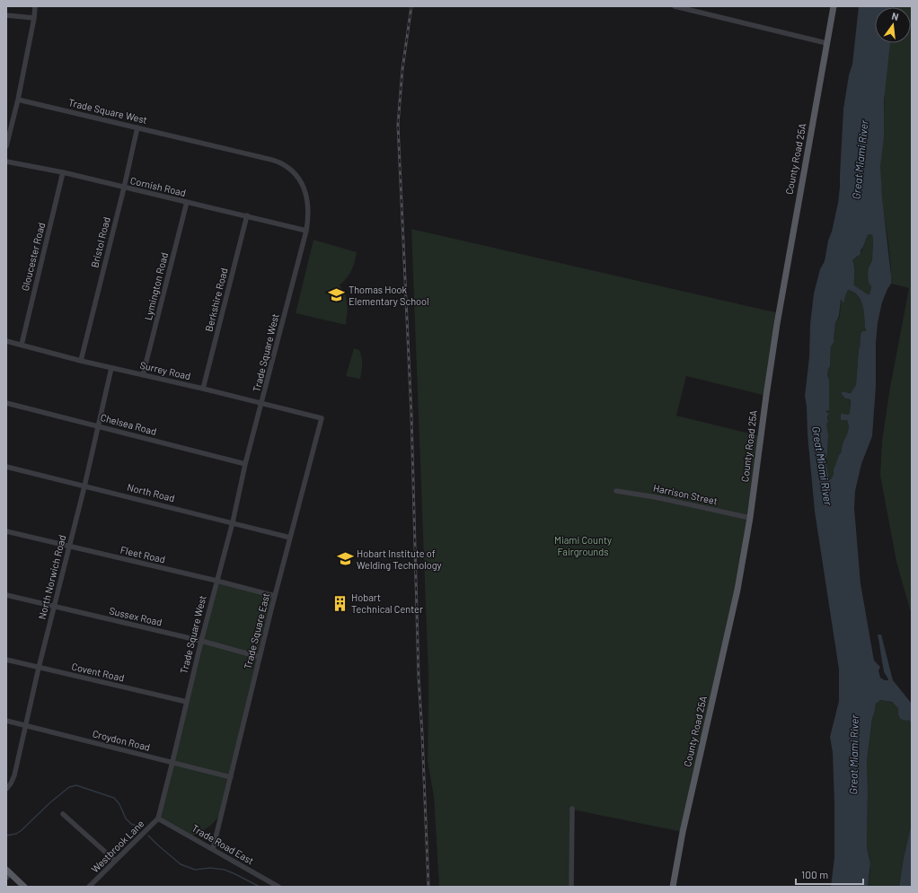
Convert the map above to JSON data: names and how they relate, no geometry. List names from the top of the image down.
{
  "streets": {
    "main road": ["County Road 25A"],
    "street": [
      "Trade Square West",
      "Cornish Road",
      "Bristol Road",
      "Gloucester Road",
      "Lymington Road",
      "Berkshire Road",
      "Surrey Road",
      "Chelsea Road",
      "North Road",
      "Harrison Street",
      "Fleet Road",
      "North Norwich Road",
      "Sussex Road",
      "Trade Square East",
      "Covent Road",
      "Croydon Road",
      "Trade Road East",
      "Westbrook Lane"
    ]
  },
  "crossings": [
    ["Trade Square West", "Cornish Road"],
    ["Trade Square West", "Bristol Road"],
    ["Trade Square West", "Surrey Road"],
    ["Trade Square West", "Chelsea Road"],
    ["Trade Square West", "North Road"],
    ["Trade Square West", "Fleet Road"],
    ["Trade Square West", "Sussex Road"],
    ["Trade Square West", "Covent Road"],
    ["Trade Square West", "Croydon Road"],
    ["Trade Square West", "Trade Road East"],
    ["Trade Square West", "Westbrook Lane"],
    ["County Road 25A", "Harrison Street"],
    ["Cornish Road", "Bristol Road"],
    ["Cornish Road", "Gloucester Road"],
    ["Cornish Road", "Lymington Road"],
    ["Cornish Road", "Berkshire Road"],
    ["Bristol Road", "Surrey Road"],
    ["Gloucester Road", "Surrey Road"],
    ["Lymington Road", "Surrey Road"],
    ["Berkshire Road", "Surrey Road"],
    ["Surrey Road", "North Norwich Road"],
    ["Surrey Road", "Trade Square East"],
    ["Chelsea Road", "North Norwich Road"],
    ["North Road", "North Norwich Road"],
    ["North Road", "Trade Square East"],
    ["Fleet Road", "North Norwich Road"],
    ["Fleet Road", "Trade Square East"],
    ["North Norwich Road", "Sussex Road"],
    ["North Norwich Road", "Covent Road"],
    ["North Norwich Road", "Croydon Road"],
    ["Sussex Road", "Trade Square East"],
    ["Trade Square East", "Croydon Road"],
    ["Trade Square East", "Trade Road East"],
    ["Trade Road East", "Westbrook Lane"]
  ],
  "water": ["Great Miami River"],
  "parks": ["Miami County Fairgrounds"],
  "places": {
    "school or university": ["Thomas Hook Elementary School", "Hobart Institute of Welding Technology"],
    "building": ["Hobart Technical Center"]
  },
  "scale_bar": "100 m",
  "north": "top"
}
